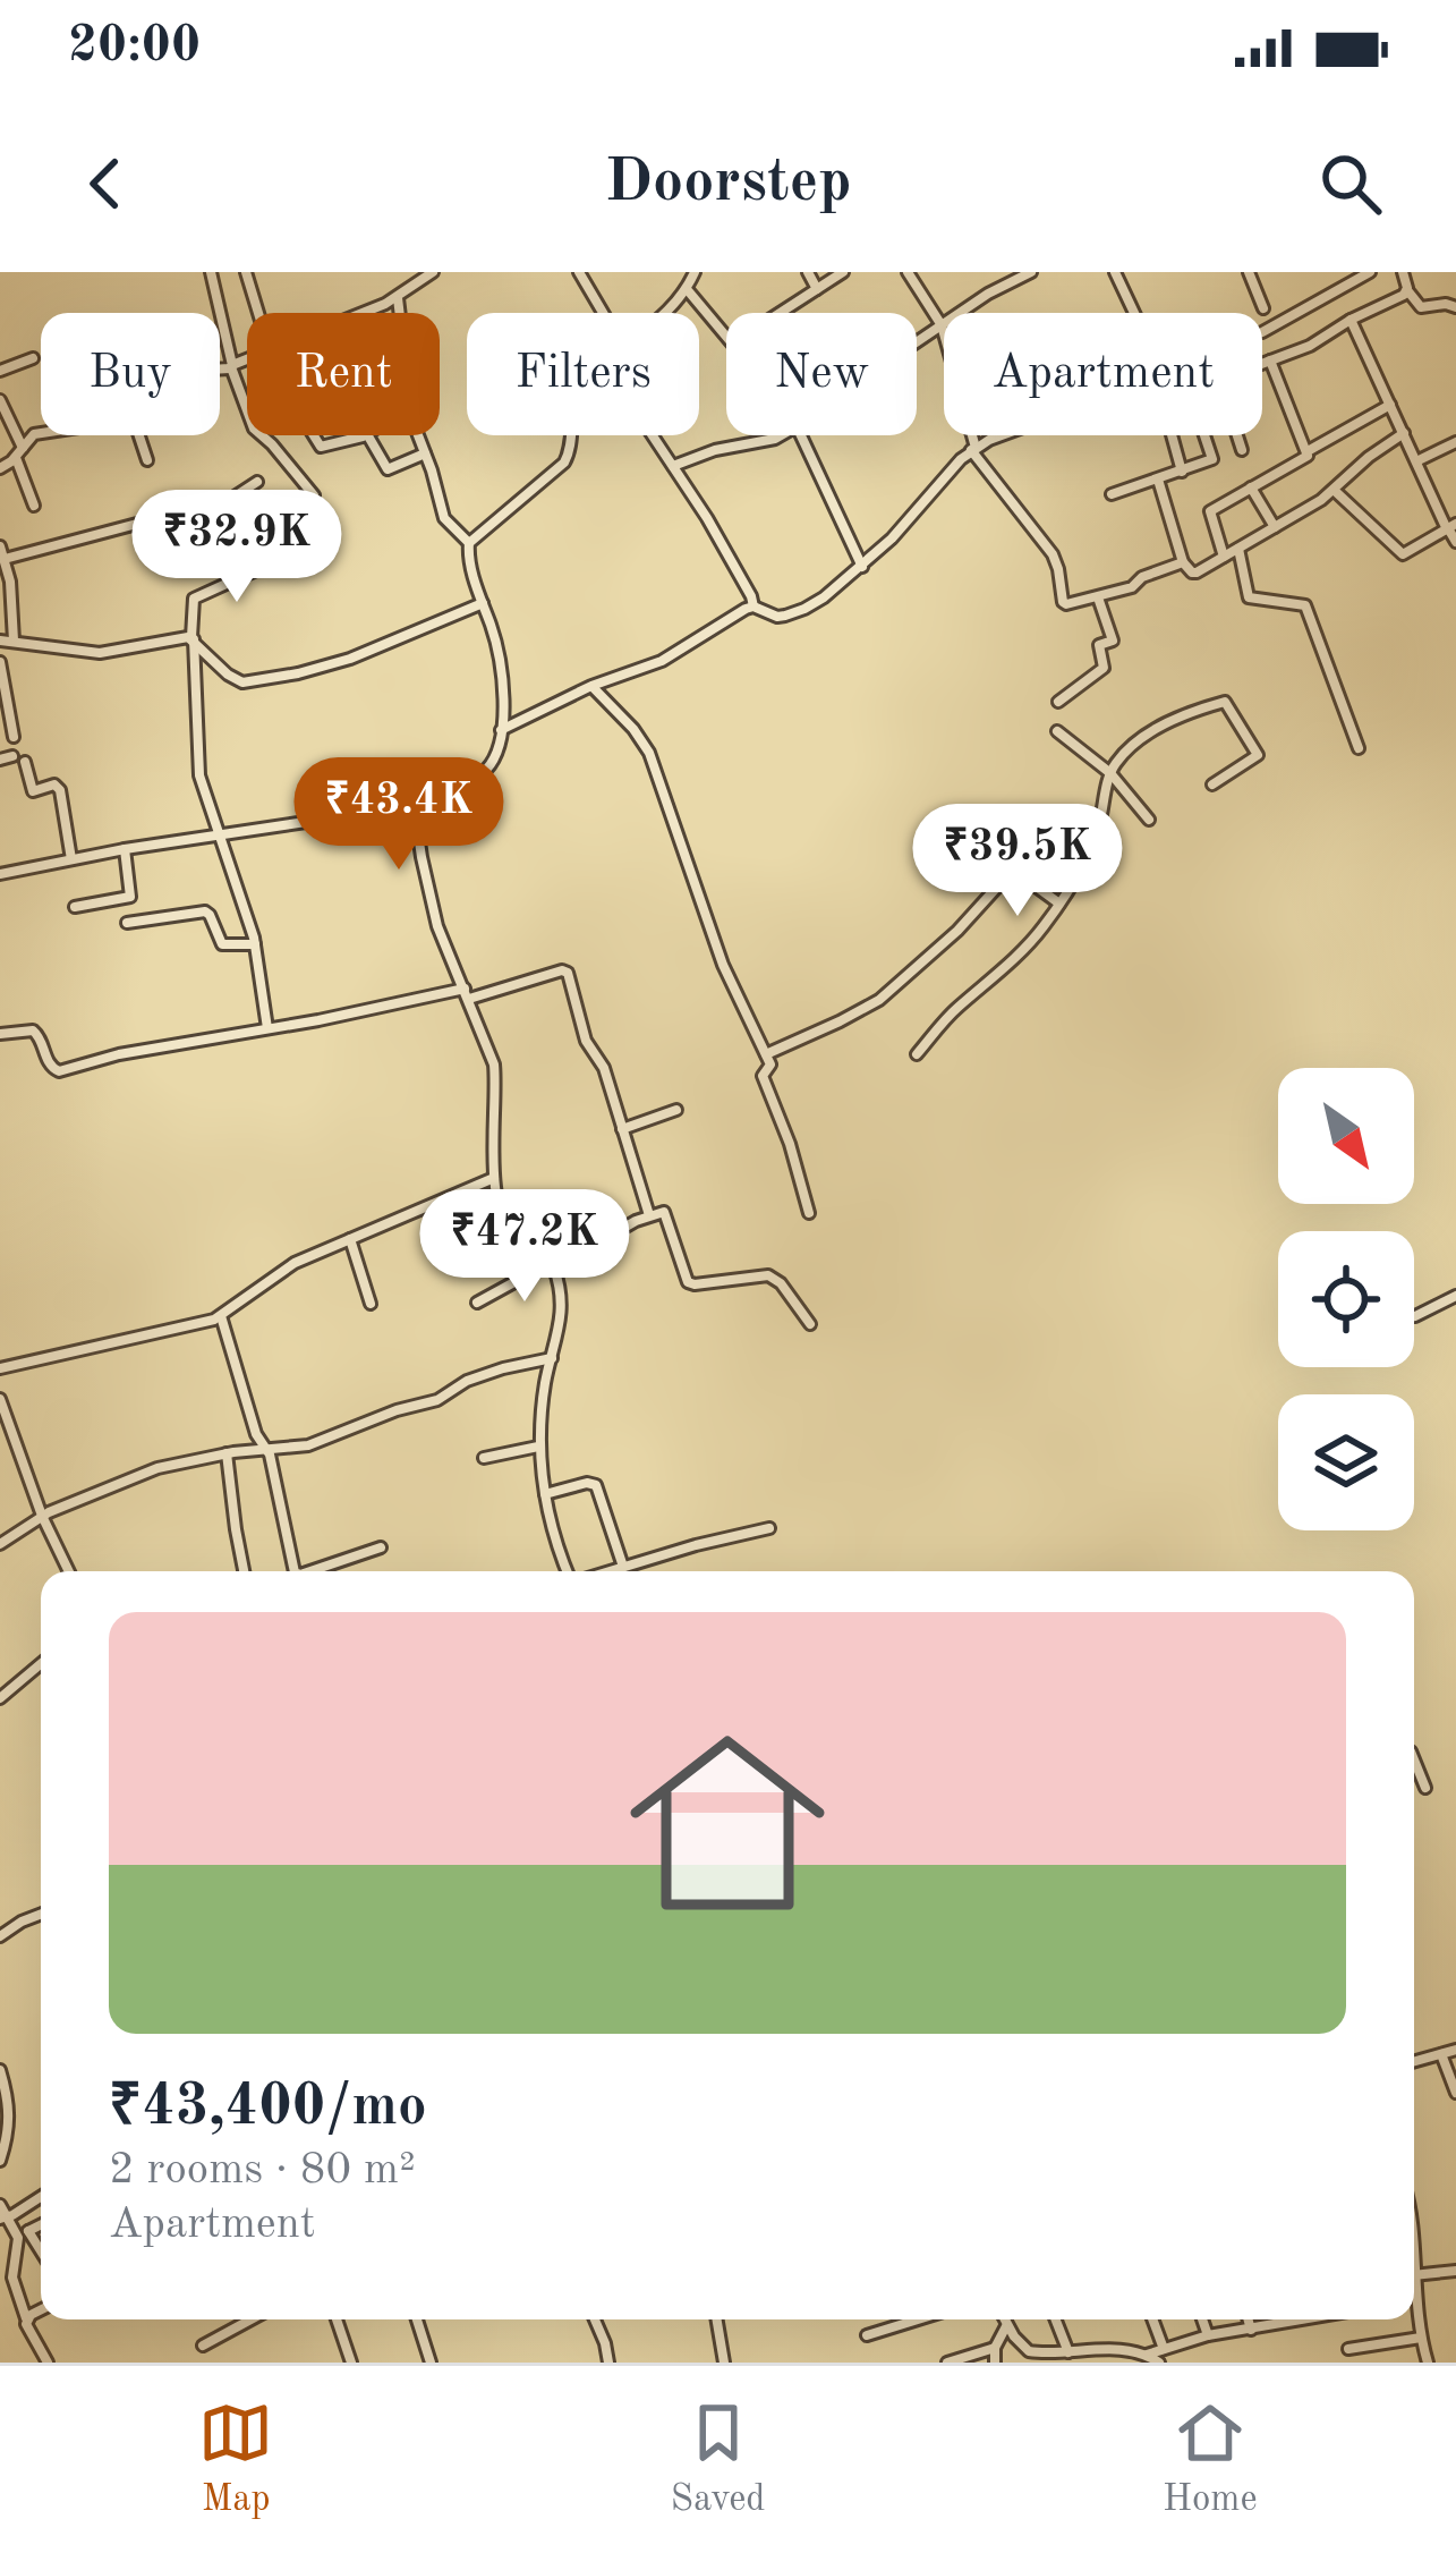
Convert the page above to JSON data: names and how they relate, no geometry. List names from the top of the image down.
{
  "north": "bottom right",
  "page": {
    "status": "20:00",
    "header": "Doorstep",
    "chip": [
      "Buy",
      "Rent",
      "Filters",
      "New",
      "Apartment"
    ],
    "price": [
      "₹32.9K",
      "₹43.4K",
      "₹39.5K",
      "₹47.2K"
    ],
    "list": [
      {
        "name": "₹43,400/mo",
        "note": "2 rooms · 80 m² · Apartment"
      }
    ],
    "tabs": ["Map", "Saved", "Home"]
  }
}
